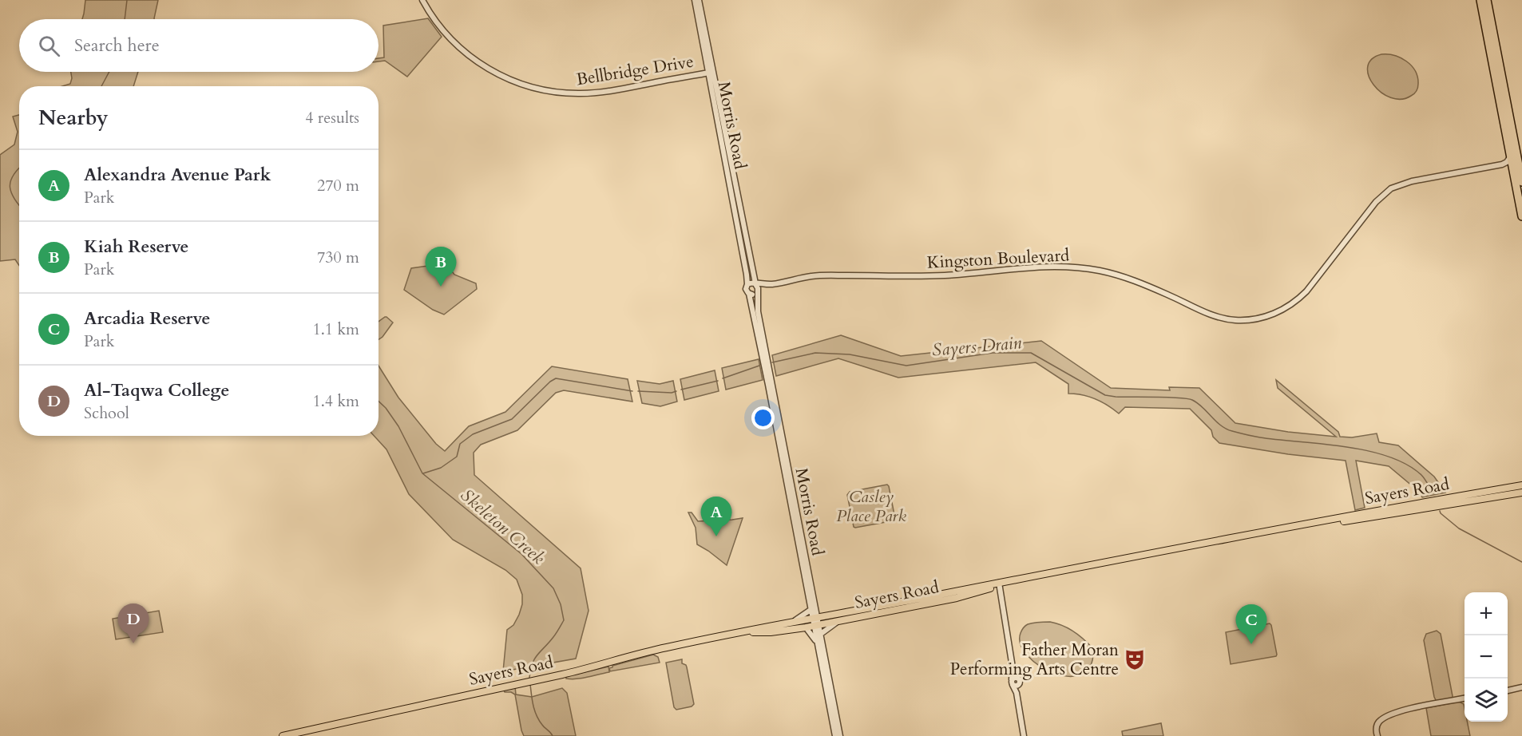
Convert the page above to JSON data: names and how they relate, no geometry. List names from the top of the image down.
{
  "streets": {
    "main road": ["Sayers Road"],
    "street": ["Bellbridge Drive", "Morris Road", "Kingston Boulevard"]
  },
  "crossings": [
    ["Bellbridge Drive", "Morris Road"],
    ["Morris Road", "Kingston Boulevard"],
    ["Morris Road", "Sayers Road"]
  ],
  "water": ["Sayers Drain", "Skeleton Creek"],
  "parks": ["Casley Place Park"],
  "places": {
    "theatre": ["Father Moran Performing Arts Centre"]
  },
  "page": {
    "search": "Search here",
    "heading": ["Nearby", "4 results"],
    "list": [
      {
        "mark": "A",
        "name": "Alexandra Avenue Park",
        "note": "Park",
        "value": "270 m"
      },
      {
        "mark": "B",
        "name": "Kiah Reserve",
        "note": "Park",
        "value": "730 m"
      },
      {
        "mark": "C",
        "name": "Arcadia Reserve",
        "note": "Park",
        "value": "1.1 km"
      },
      {
        "mark": "D",
        "name": "Al-Taqwa College",
        "note": "School",
        "value": "1.4 km"
      }
    ],
    "pins": [
      "B",
      "A",
      "D",
      "C"
    ],
    "map_buttons": ["+", "−"]
  }
}
